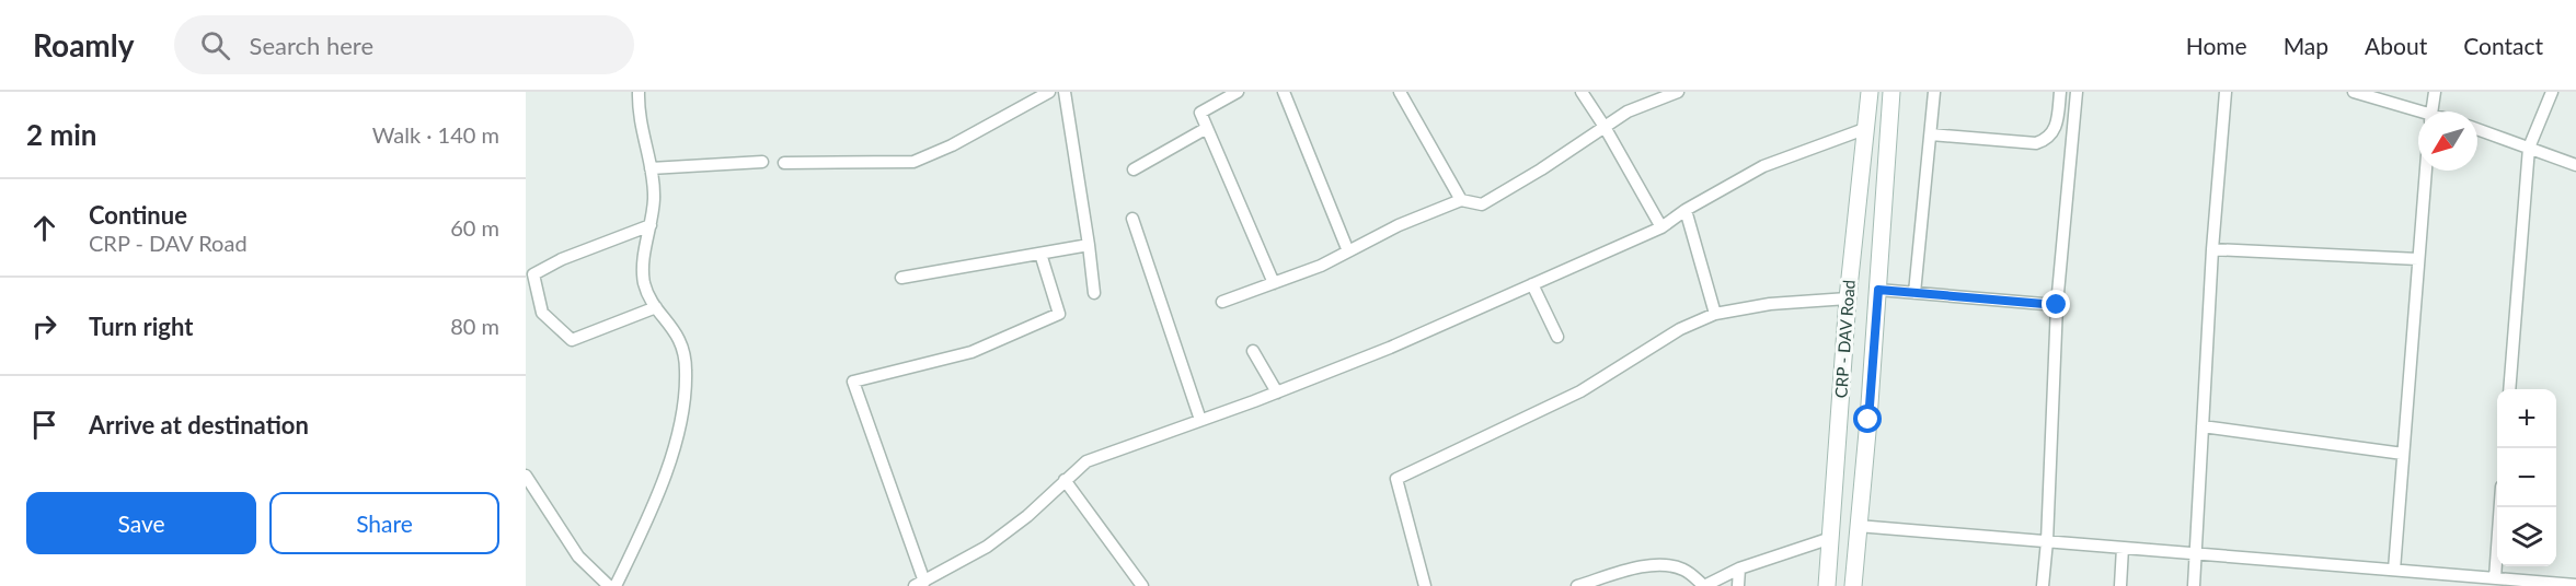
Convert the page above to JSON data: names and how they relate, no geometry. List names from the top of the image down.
{
  "streets": {
    "street": ["CRP - DAV Road"]
  },
  "north": "bottom left",
  "page": {
    "header": "Roamly",
    "search": "Search here",
    "nav": [
      "Home",
      "Map",
      "About",
      "Contact"
    ],
    "heading": ["2 min", "Walk · 140 m"],
    "list": [
      ["Continue", "CRP - DAV Road", "60 m"],
      ["Turn right", "80 m"],
      "Arrive at destination"
    ],
    "map_buttons": ["+", "−"],
    "buttons": ["Save", "Share"]
  }
}
